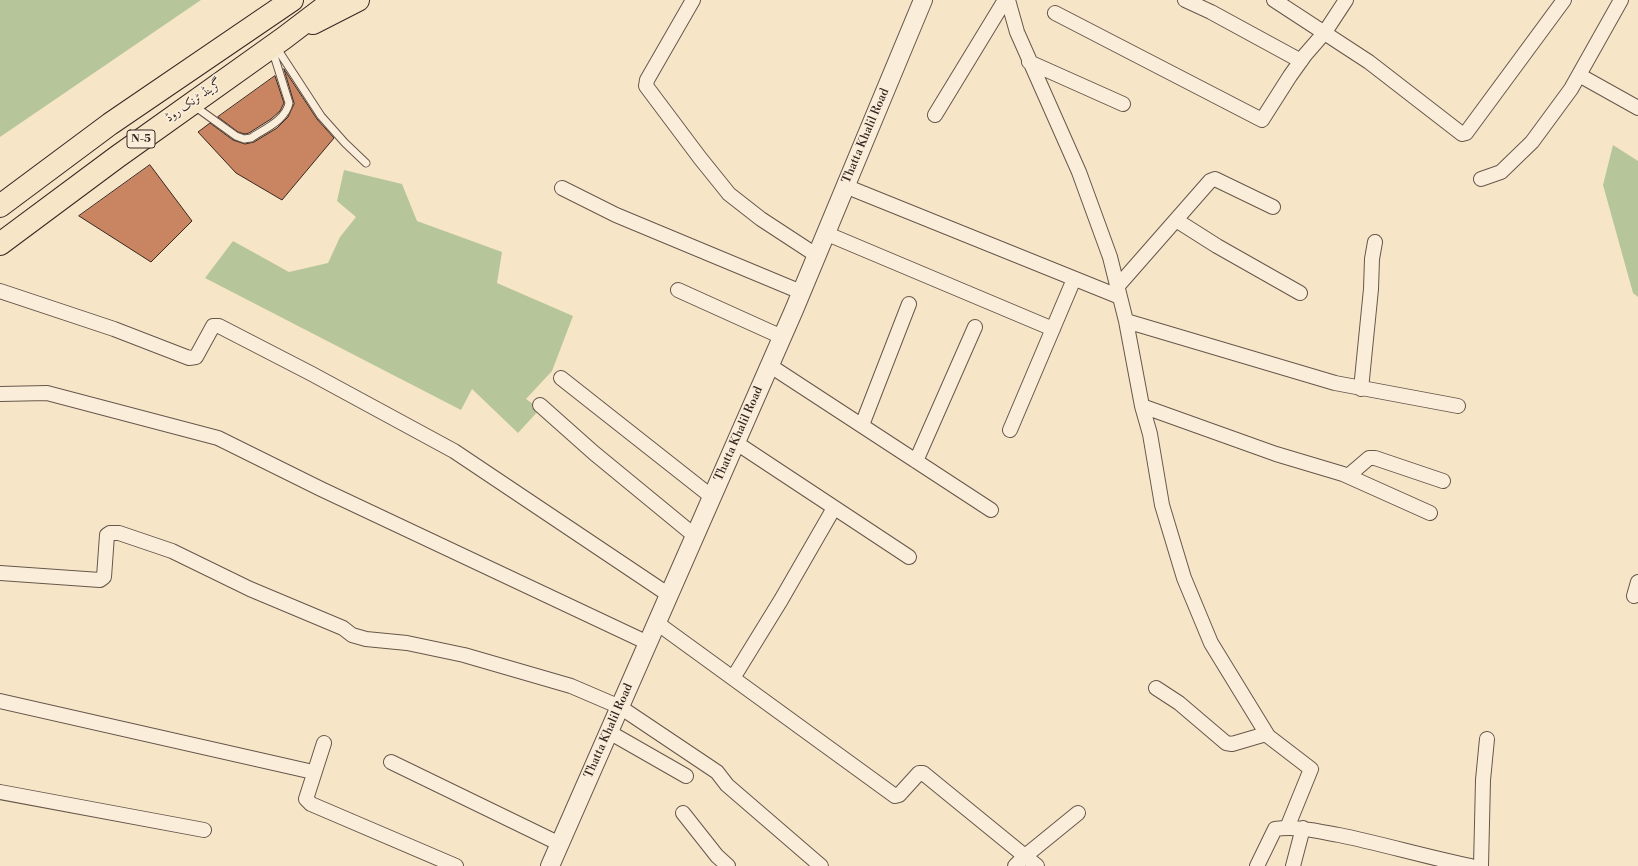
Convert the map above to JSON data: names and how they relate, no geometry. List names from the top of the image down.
{
  "streets": {
    "main road": ["گرینڈ ٹرنک روڈ", "N-5"],
    "street": ["Thatta Khalil Road"]
  }
}
